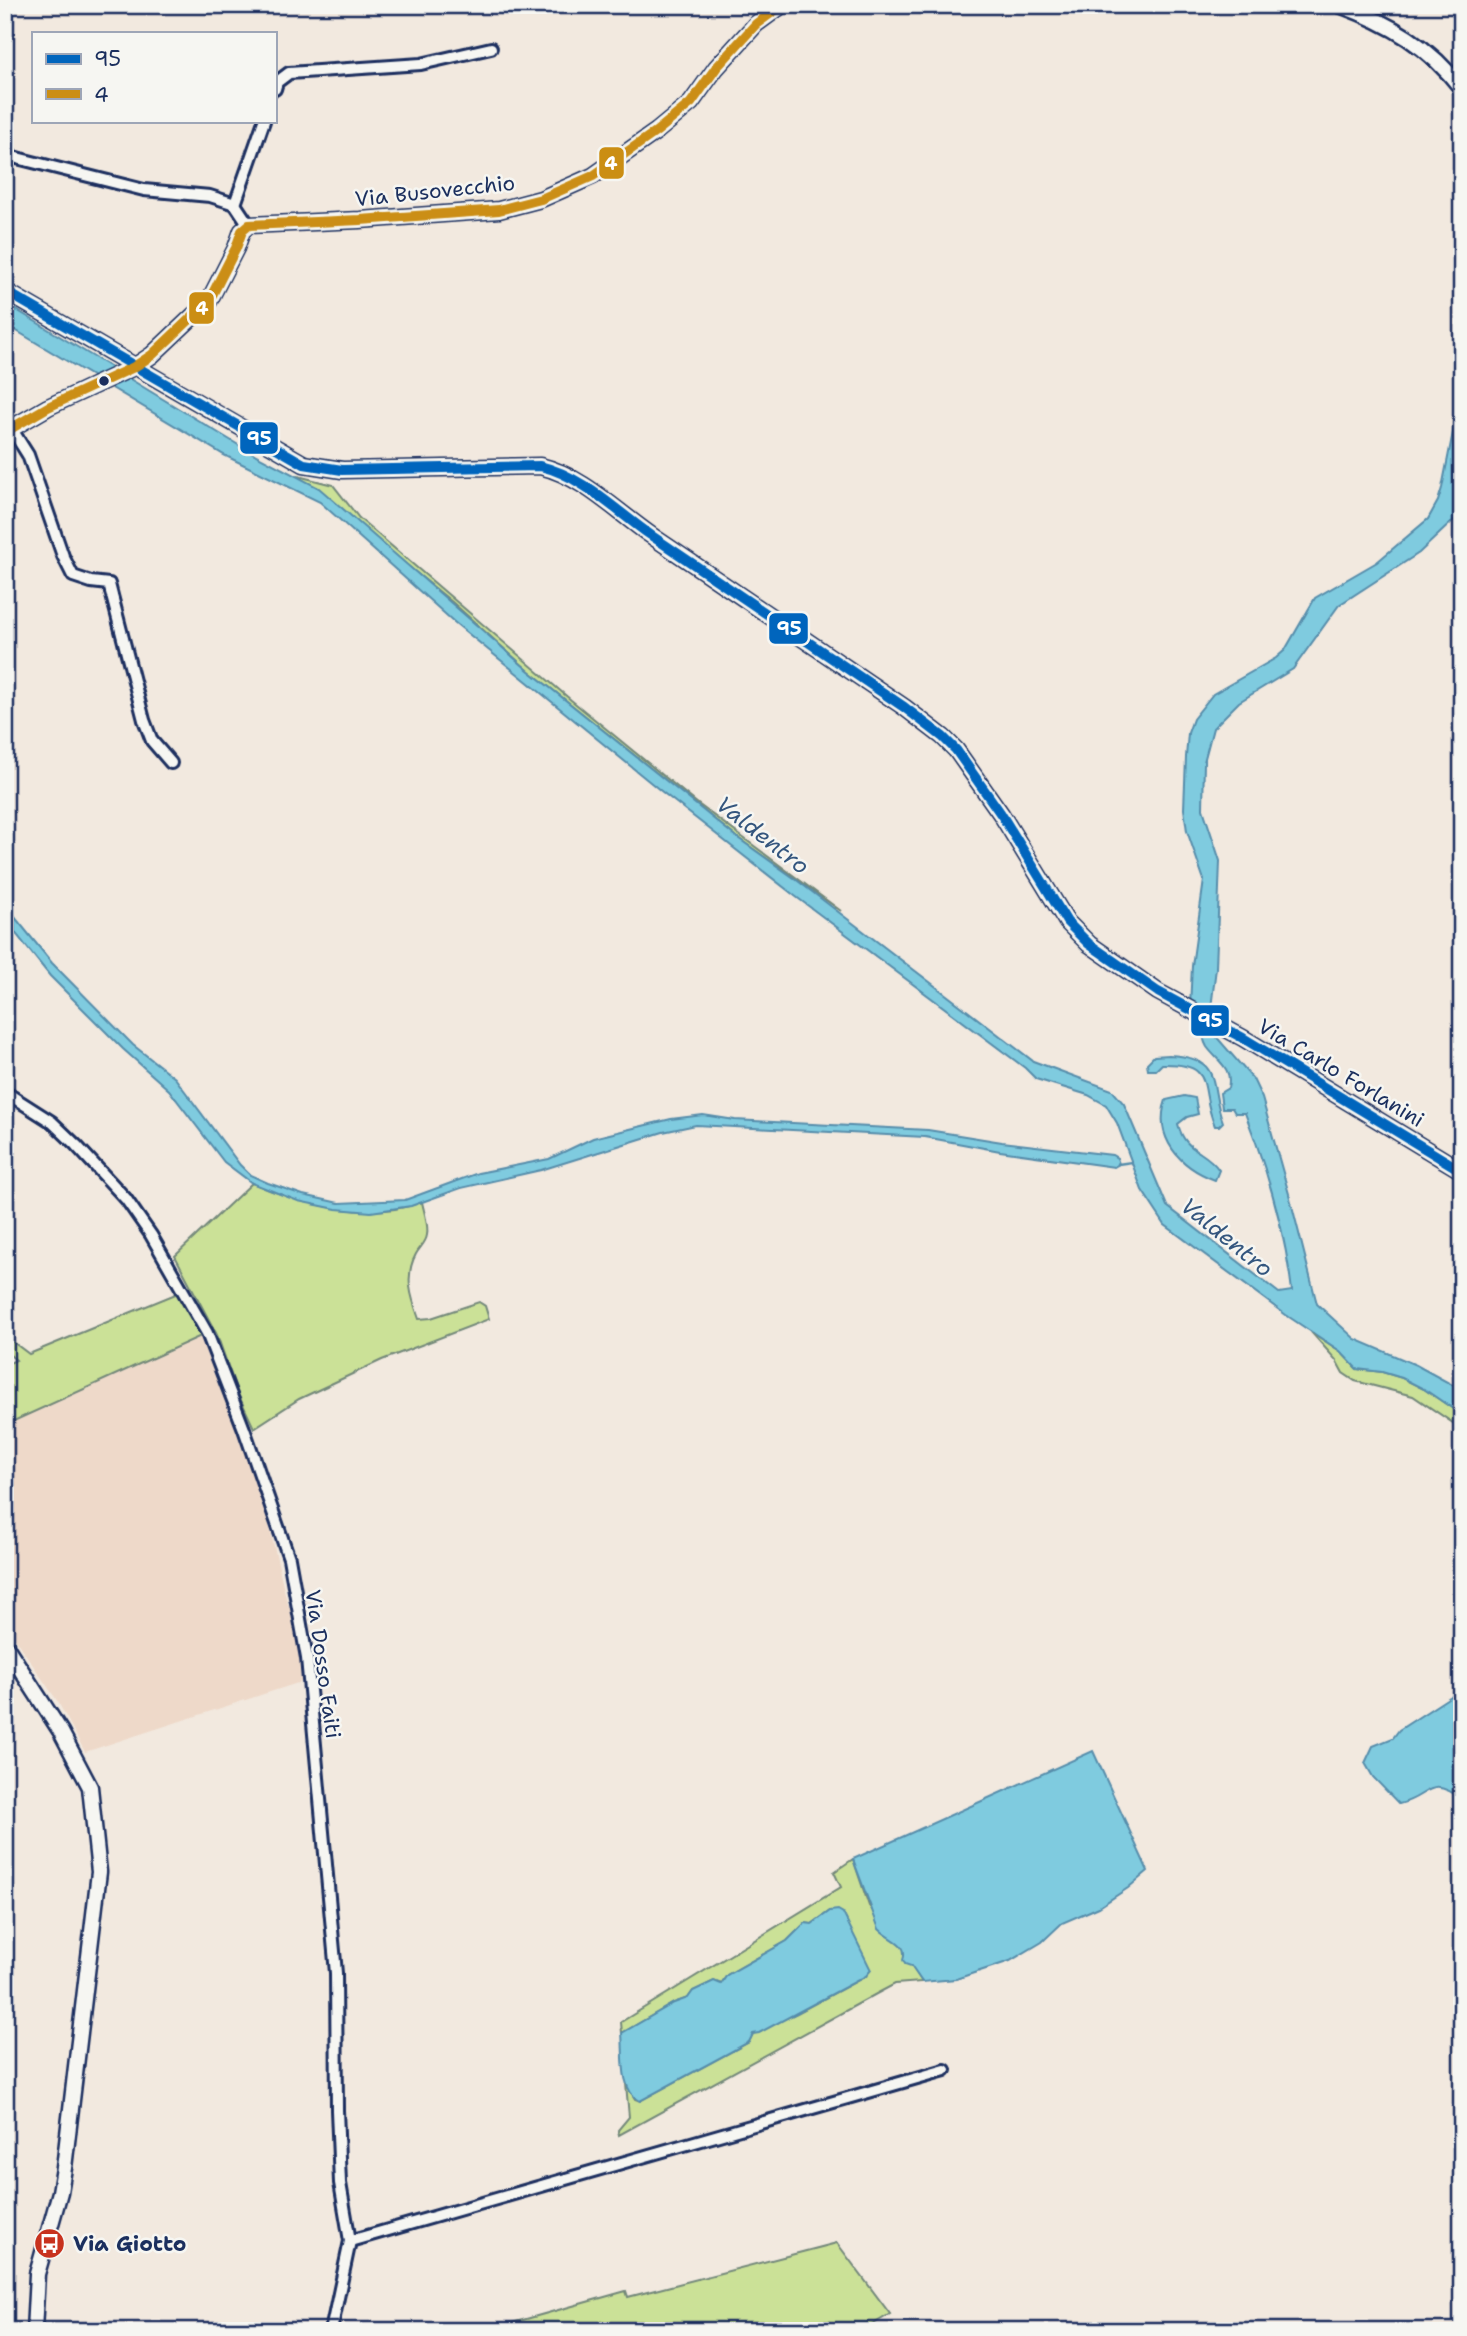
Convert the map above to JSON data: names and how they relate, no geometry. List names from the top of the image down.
{
  "streets": {
    "street": ["Via Busovecchio", "Via Carlo Forlanini", "Via Dosso Faiti"]
  },
  "water": ["Valdentro"],
  "places": {
    "bus stop": ["Via Giotto"]
  },
  "lines": ["transit line 4", "transit line 95"],
  "legend": ["95", "4"]
}
